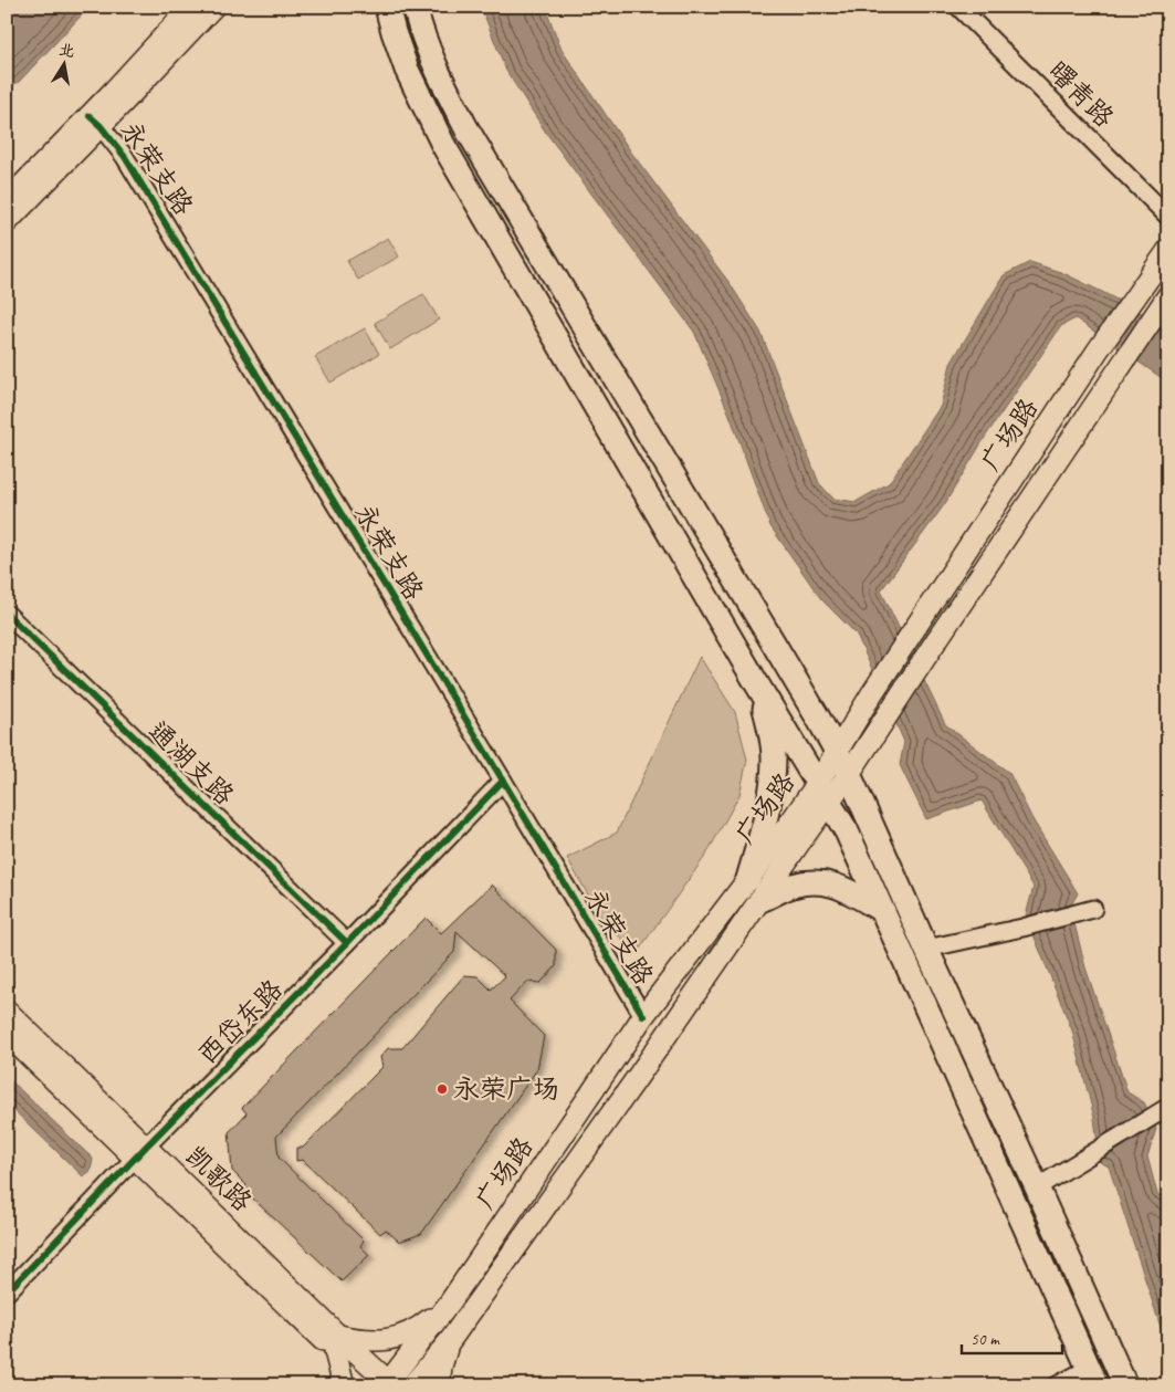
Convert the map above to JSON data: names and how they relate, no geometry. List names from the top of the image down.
{
  "streets": {
    "main road": ["广场路", "凯歌路"],
    "street": [
      "曙青路",
      "永荣支路",
      "通湖支路",
      "西岱东路"
    ]
  },
  "crossings": [
    ["永荣支路", "广场路"],
    ["永荣支路", "西岱东路"],
    ["广场路", "凯歌路"],
    ["通湖支路", "西岱东路"],
    ["西岱东路", "凯歌路"]
  ],
  "places": ["永荣广场"],
  "scale_bar": "50 m",
  "north": "top"
}
